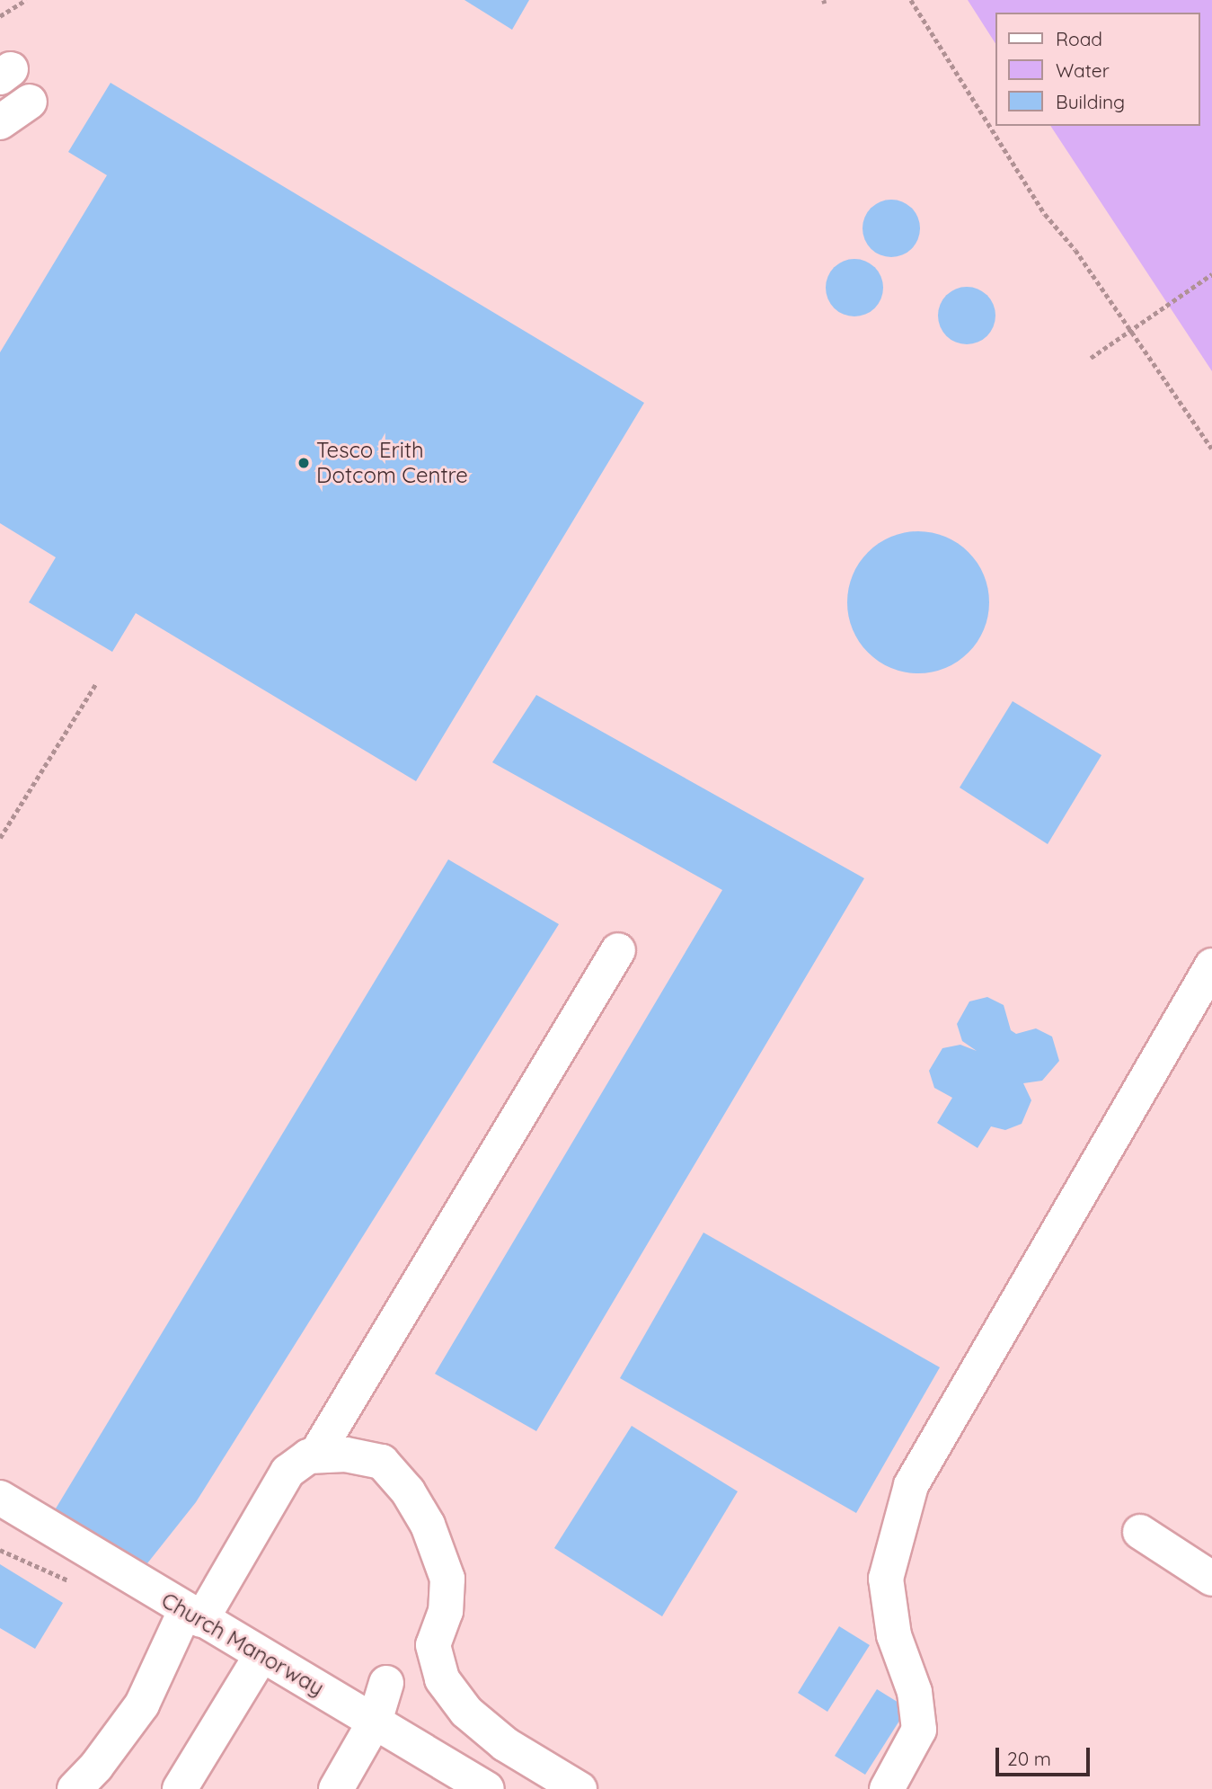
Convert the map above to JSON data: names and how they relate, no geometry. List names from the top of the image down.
{
  "streets": {
    "street": ["Church Manorway"]
  },
  "places": ["Tesco Erith Dotcom Centre"],
  "legend": ["Road", "Water", "Building"],
  "scale_bar": "20 m"
}
